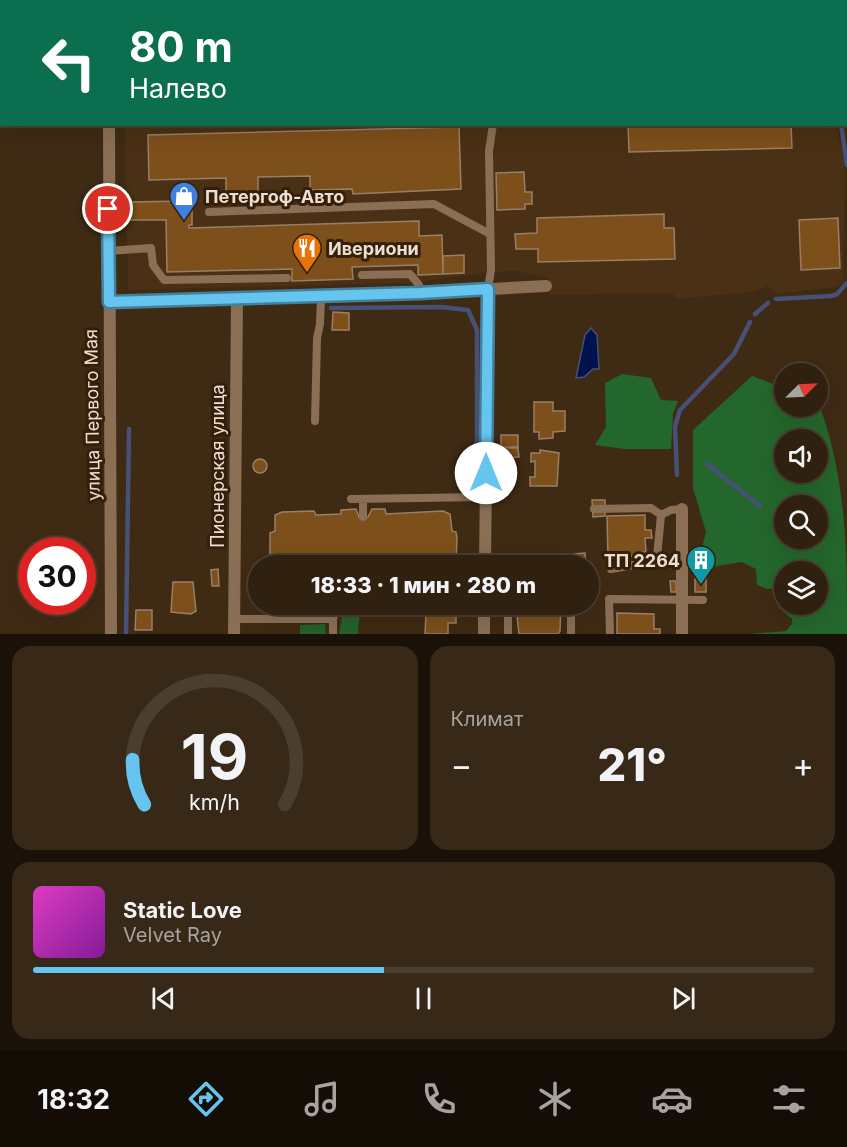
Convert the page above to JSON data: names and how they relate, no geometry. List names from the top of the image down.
{
  "streets": {
    "street": ["улица Первого Мая", "Пионерская улица"]
  },
  "places": {
    "shop": ["Петергоф-Авто"],
    "restaurant": ["Ивериони"],
    "building": ["ТП 2264"]
  },
  "north": "top right",
  "page": {
    "turn": ["80 m", "Налево"],
    "limit": "30",
    "trip": "18:33 · 1 мин · 280 m",
    "tile": "Климат",
    "heat": ["−", "21°", "+"],
    "song": ["Static Love", "Velvet Ray"],
    "tabs": "18:32",
    "gauge": ["19", "km/h"]
  }
}
